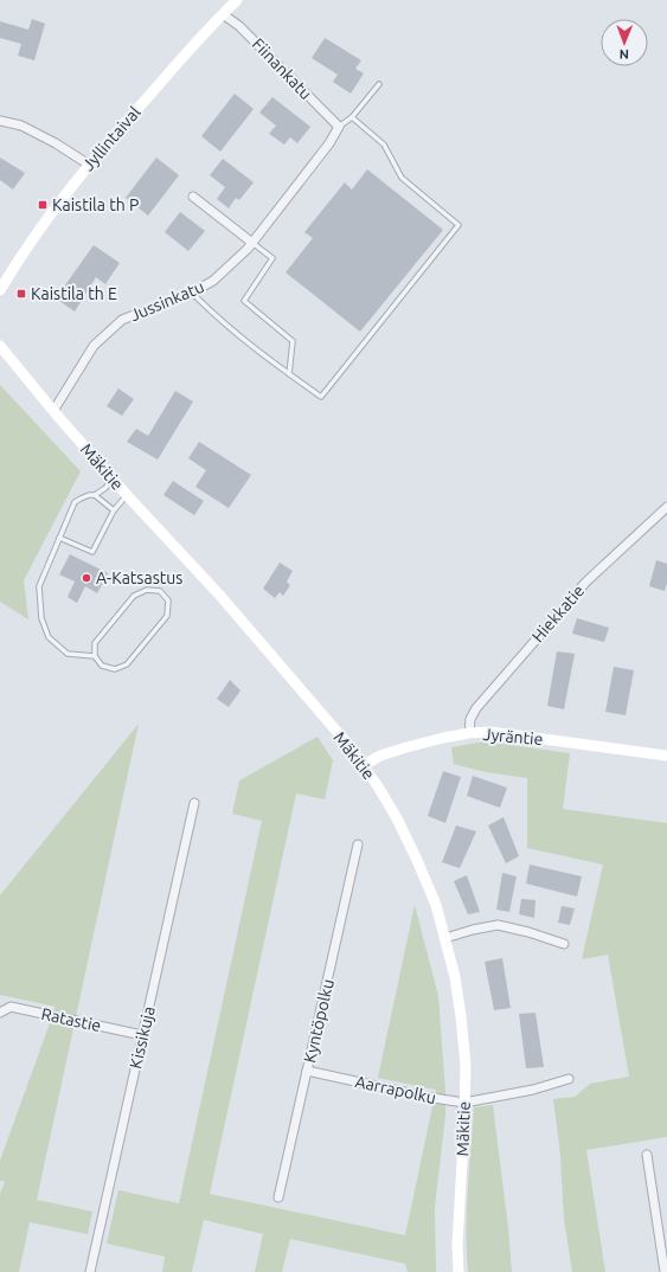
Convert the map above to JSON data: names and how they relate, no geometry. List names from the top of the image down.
{
  "streets": {
    "street": [
      "Fiinankatu",
      "Jyllintaival",
      "Jussinkatu",
      "Mäkitie",
      "Hiekkatie",
      "Jyräntie",
      "Ratastie",
      "Kyntöpolku",
      "Kissikuja",
      "Aarrapolku"
    ]
  },
  "crossings": [
    ["Fiinankatu", "Jyllintaival"],
    ["Fiinankatu", "Jussinkatu"],
    ["Jussinkatu", "Mäkitie"],
    ["Mäkitie", "Jyräntie"],
    ["Mäkitie", "Aarrapolku"],
    ["Hiekkatie", "Jyräntie"],
    ["Ratastie", "Kissikuja"],
    ["Kyntöpolku", "Aarrapolku"]
  ],
  "places": {
    "transit": ["Kaistila th P", "Kaistila th E"],
    "other": ["A-Katsastus"]
  },
  "north": "bottom"
}
